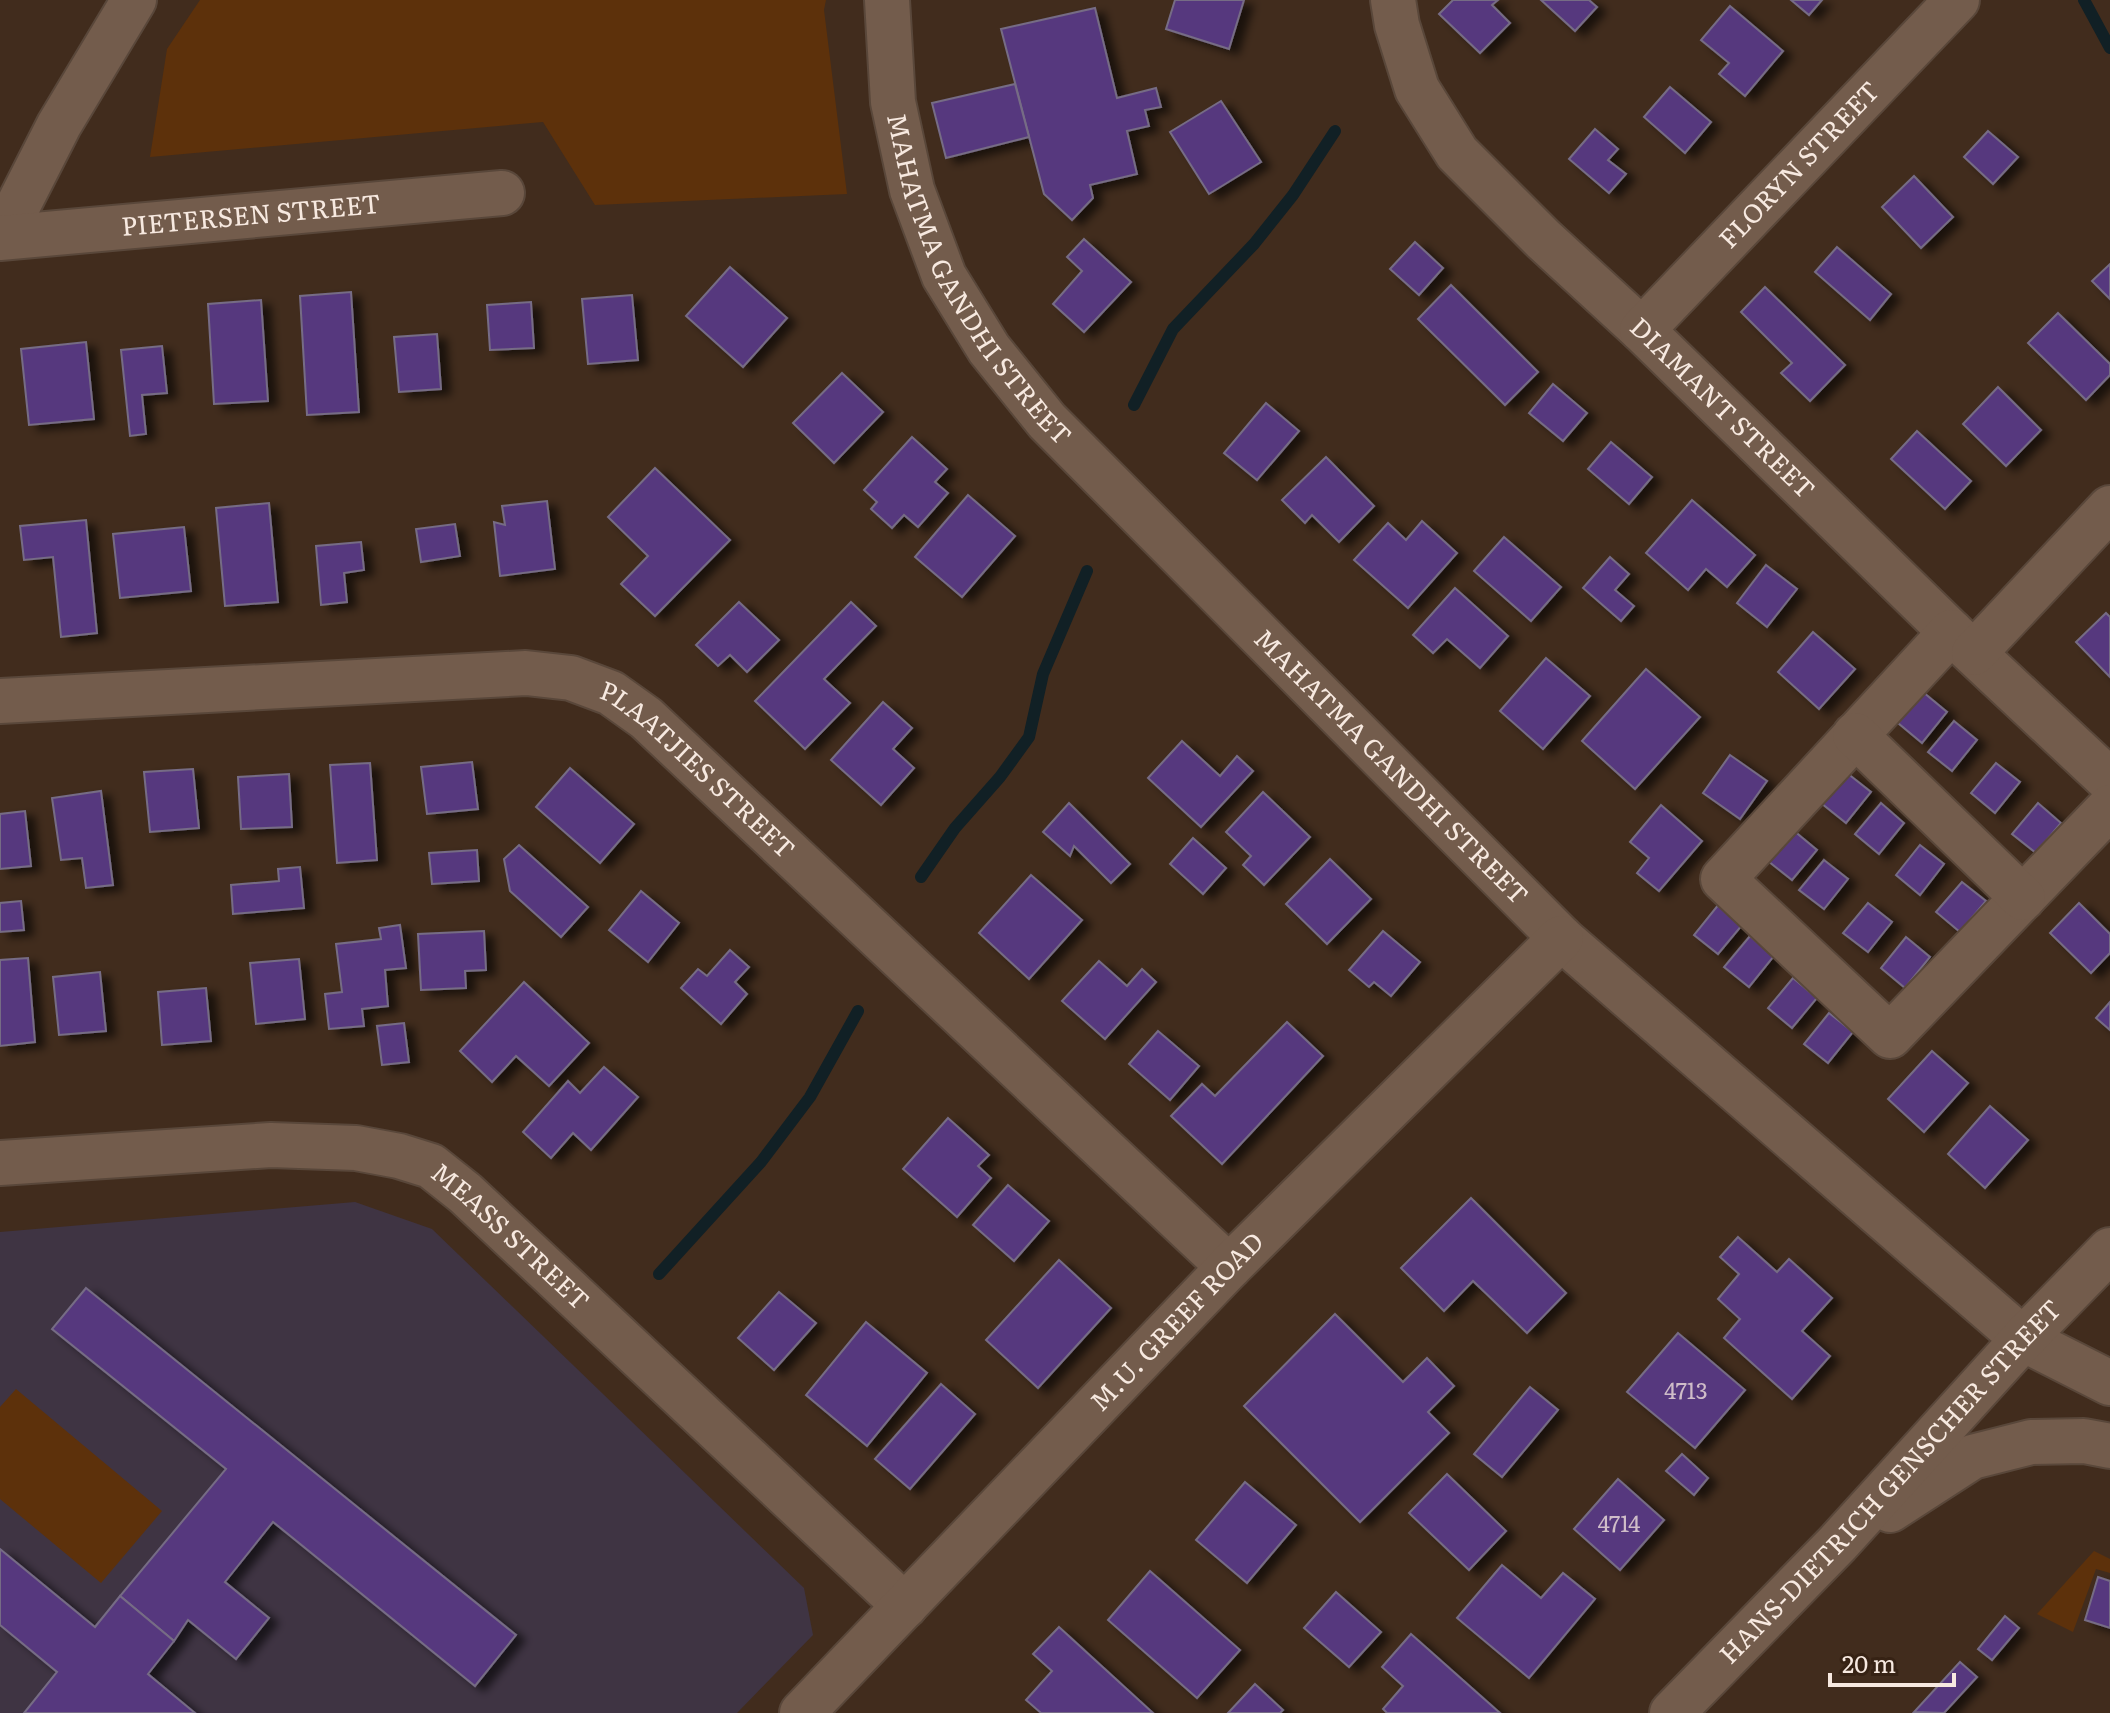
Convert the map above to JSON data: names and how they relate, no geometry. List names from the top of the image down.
{
  "streets": {
    "street": [
      "FLORYN STREET",
      "PIETERSEN STREET",
      "MAHATMA GANDHI STREET",
      "DIAMANT STREET",
      "PLAATJIES STREET",
      "MEASS STREET",
      "M.U. GREEF ROAD",
      "HANS-DIETRICH GENSCHER STREET"
    ]
  },
  "crossings": [
    ["FLORYN STREET", "DIAMANT STREET"],
    ["MAHATMA GANDHI STREET", "M.U. GREEF ROAD"],
    ["MAHATMA GANDHI STREET", "HANS-DIETRICH GENSCHER STREET"],
    ["PLAATJIES STREET", "M.U. GREEF ROAD"],
    ["MEASS STREET", "M.U. GREEF ROAD"]
  ],
  "house_numbers": ["4713", "4714"],
  "scale_bar": "20 m"
}
